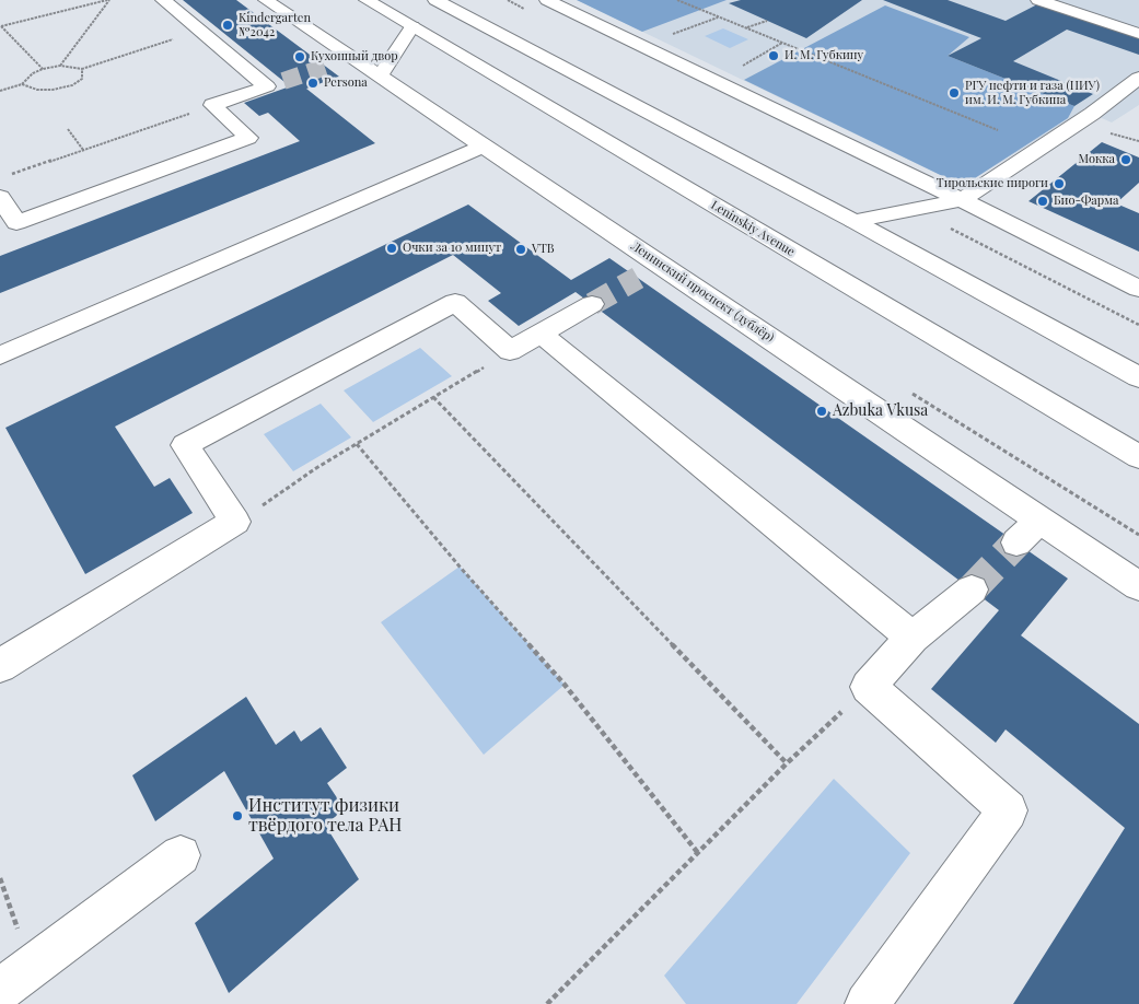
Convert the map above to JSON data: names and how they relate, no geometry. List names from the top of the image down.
{
  "streets": {
    "street": ["Leninskiy Avenue", "Ленинский проспект (дублёр)"]
  },
  "places": [
    "Kindergarten №2042",
    "И. М. Губкину",
    "Кухонный двор",
    "Persona",
    "РГУ нефти и газа (НИУ) им. И. М. Губкина",
    "Мокка",
    "Тирольские пироги",
    "Био-Фарма",
    "Очки за 10 минут",
    "VTB",
    "Azbuka Vkusa",
    "Институт физики твёрдого тела РАН"
  ]
}
